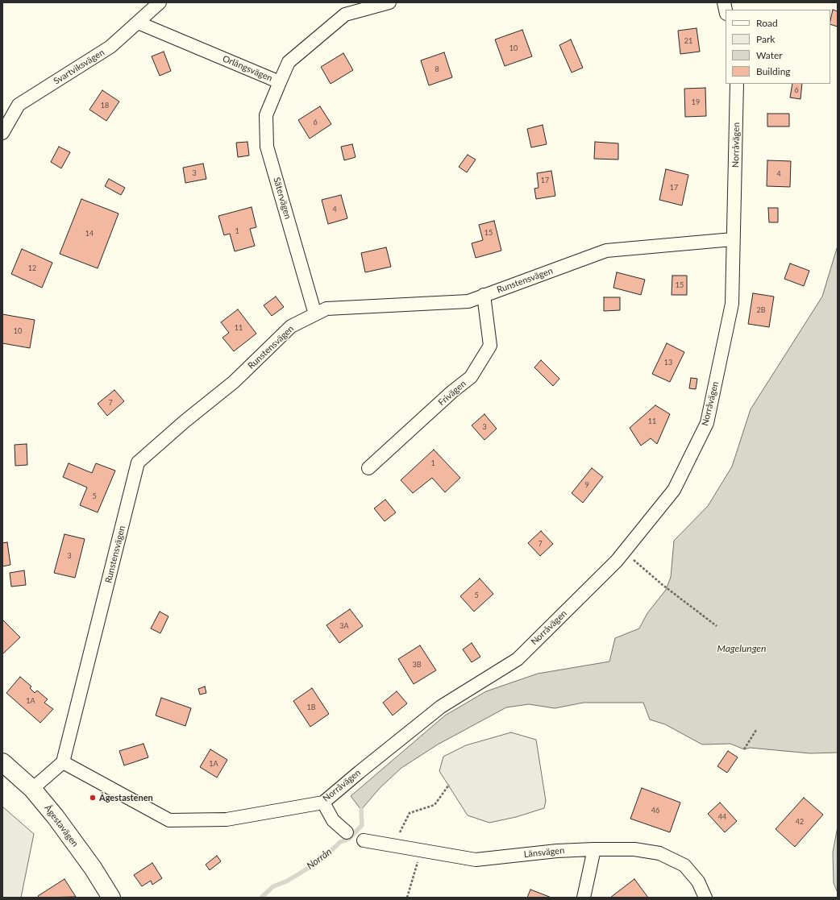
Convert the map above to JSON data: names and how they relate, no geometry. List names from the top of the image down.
{
  "streets": {
    "main road": ["Ågestavägen"],
    "street": [
      "Svartviksvägen",
      "Orlångsvägen",
      "Norråvägen",
      "Sätervägen",
      "Runstensvägen",
      "Frivägen",
      "Länsvägen"
    ]
  },
  "crossings": [
    ["Svartviksvägen", "Orlångsvägen"],
    ["Orlångsvägen", "Sätervägen"],
    ["Norråvägen", "Runstensvägen"],
    ["Sätervägen", "Runstensvägen"],
    ["Runstensvägen", "Frivägen"]
  ],
  "water": ["Magelungen", "Norrån"],
  "places": ["Ågestastenen"],
  "house_numbers": [
    "21",
    "10",
    "8",
    "6",
    "19",
    "18",
    "6",
    "3",
    "4",
    "17",
    "17",
    "4",
    "1",
    "15",
    "14",
    "12",
    "15",
    "2B",
    "11",
    "10",
    "13",
    "7",
    "11",
    "3",
    "1",
    "9",
    "5",
    "7",
    "3",
    "5",
    "3A",
    "3B",
    "1A",
    "1B",
    "1A",
    "46",
    "44",
    "42"
  ],
  "legend": [
    "Road",
    "Park",
    "Water",
    "Building"
  ]
}
